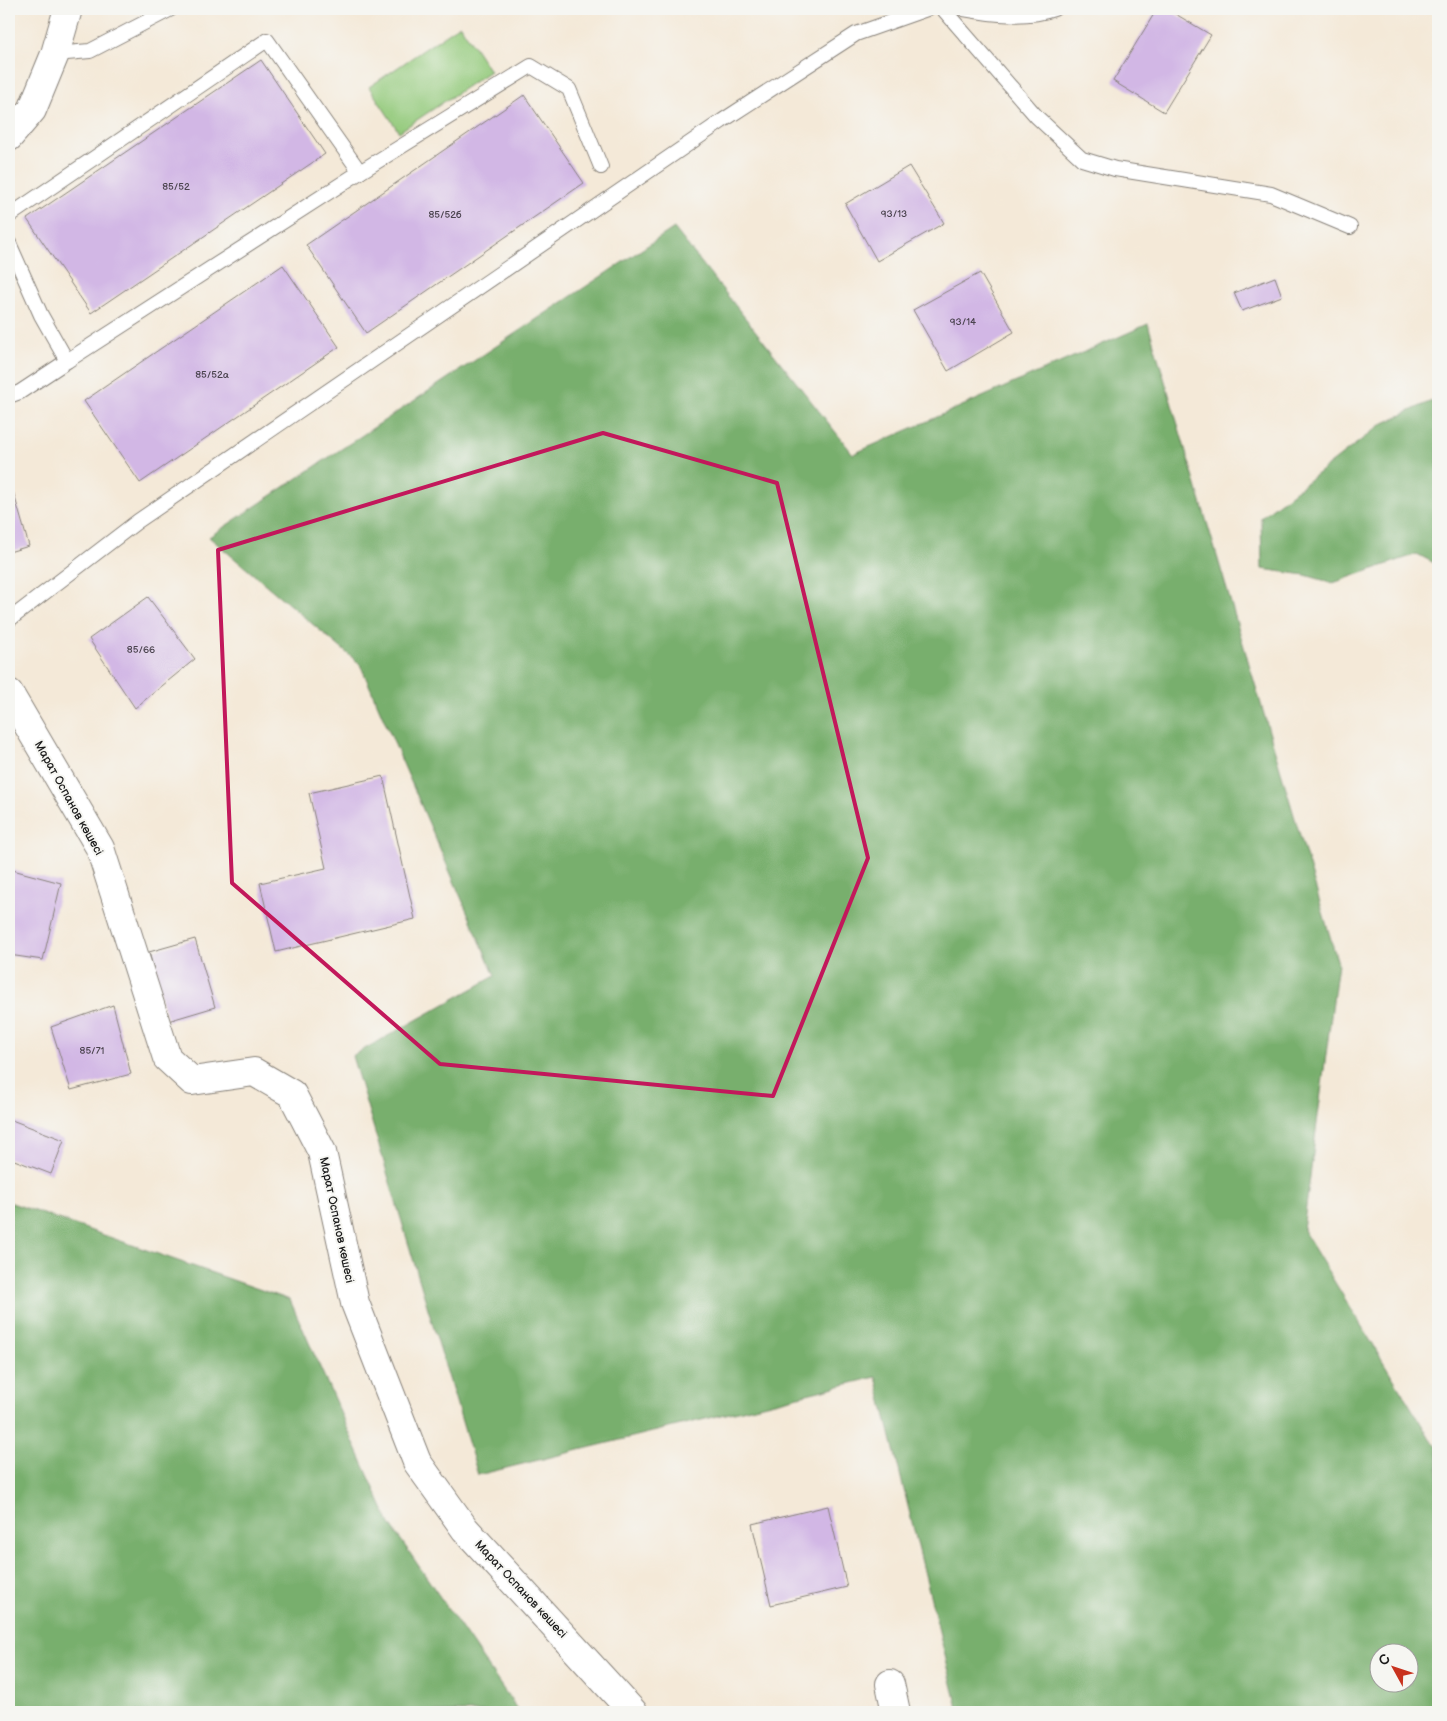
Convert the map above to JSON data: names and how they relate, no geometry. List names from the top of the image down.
{
  "streets": {
    "street": ["Марат Оспанов көшесі"]
  },
  "house_numbers": [
    "85/52",
    "93/13",
    "85/52б",
    "93/14",
    "85/52а",
    "85/66",
    "85/71"
  ],
  "north": "top left"
}
